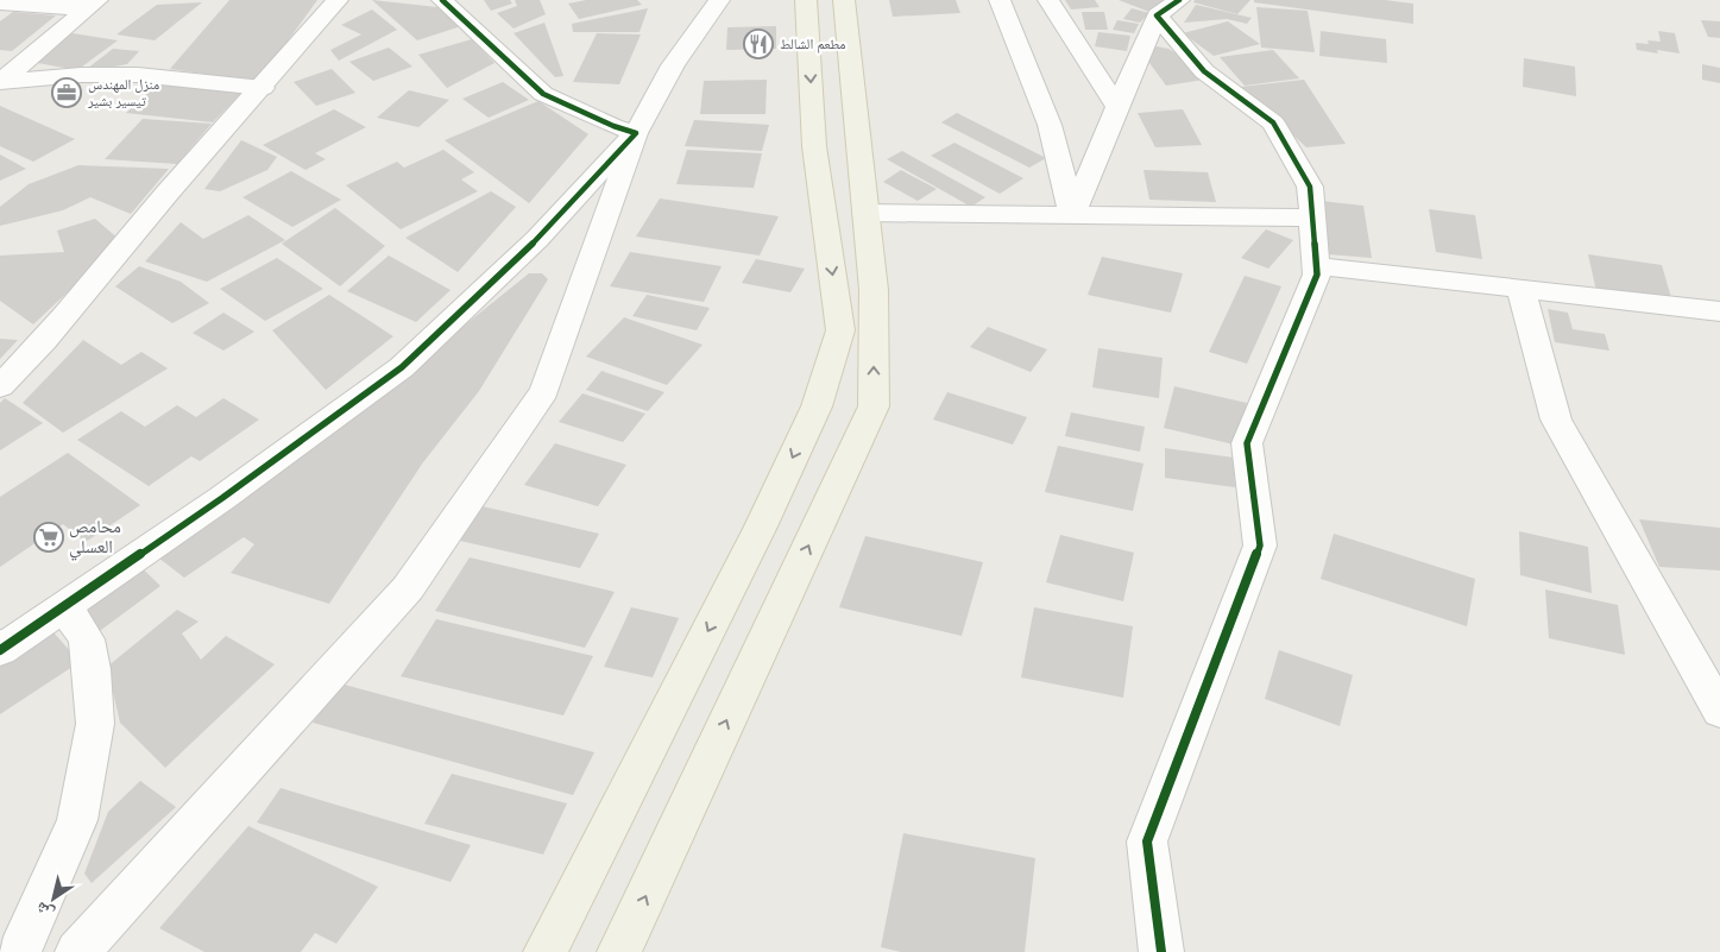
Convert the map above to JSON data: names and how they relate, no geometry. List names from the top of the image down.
{
  "places": {
    "restaurant": ["مطعم الشالط"],
    "office": ["منزل المهندس تيسير بشير"],
    "supermarket": ["محامص العسلي"]
  },
  "north": "bottom left"
}
